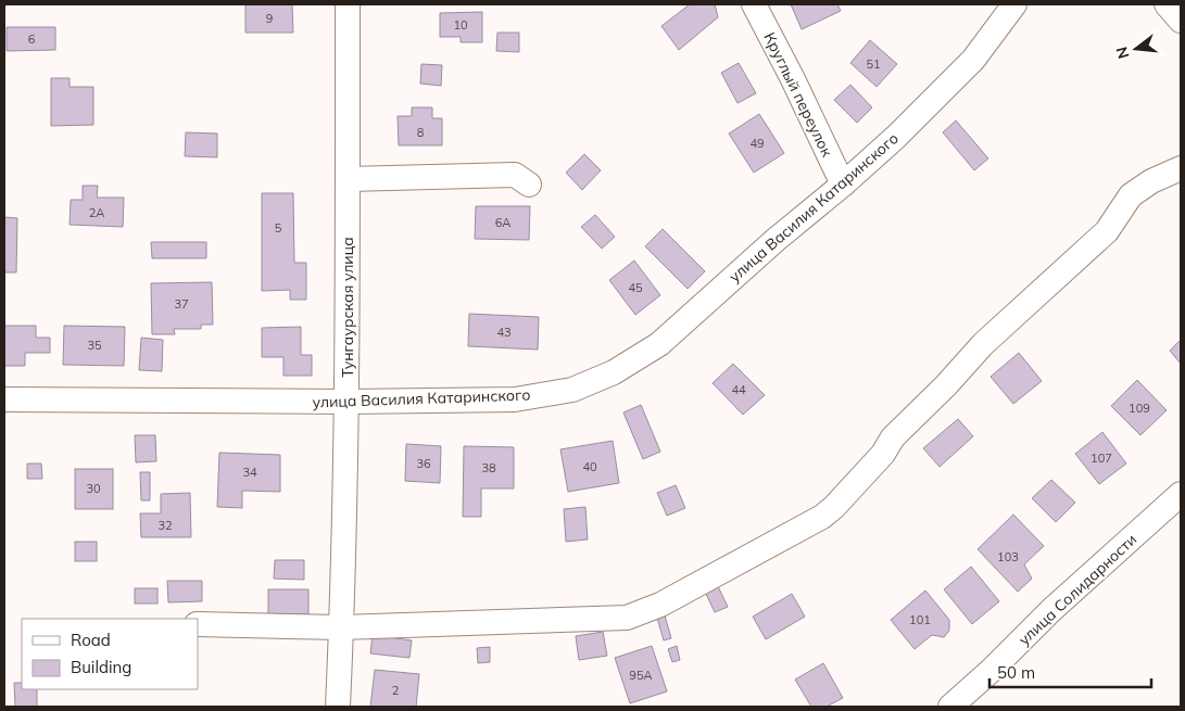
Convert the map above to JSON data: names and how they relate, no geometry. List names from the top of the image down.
{
  "streets": {
    "street": [
      "Круглый переулок",
      "улица Василия Катаринского",
      "Тунгаурская улица",
      "улица Солидарности"
    ]
  },
  "crossings": [
    ["Круглый переулок", "улица Василия Катаринского"],
    ["улица Василия Катаринского", "Тунгаурская улица"]
  ],
  "house_numbers": [
    "9",
    "10",
    "6",
    "51",
    "8",
    "49",
    "2А",
    "6А",
    "5",
    "45",
    "37",
    "43",
    "35",
    "44",
    "109",
    "107",
    "36",
    "40",
    "38",
    "34",
    "30",
    "32",
    "103",
    "101",
    "95А",
    "2"
  ],
  "legend": ["Road", "Building"],
  "scale_bar": "50 m",
  "north": "left"
}
